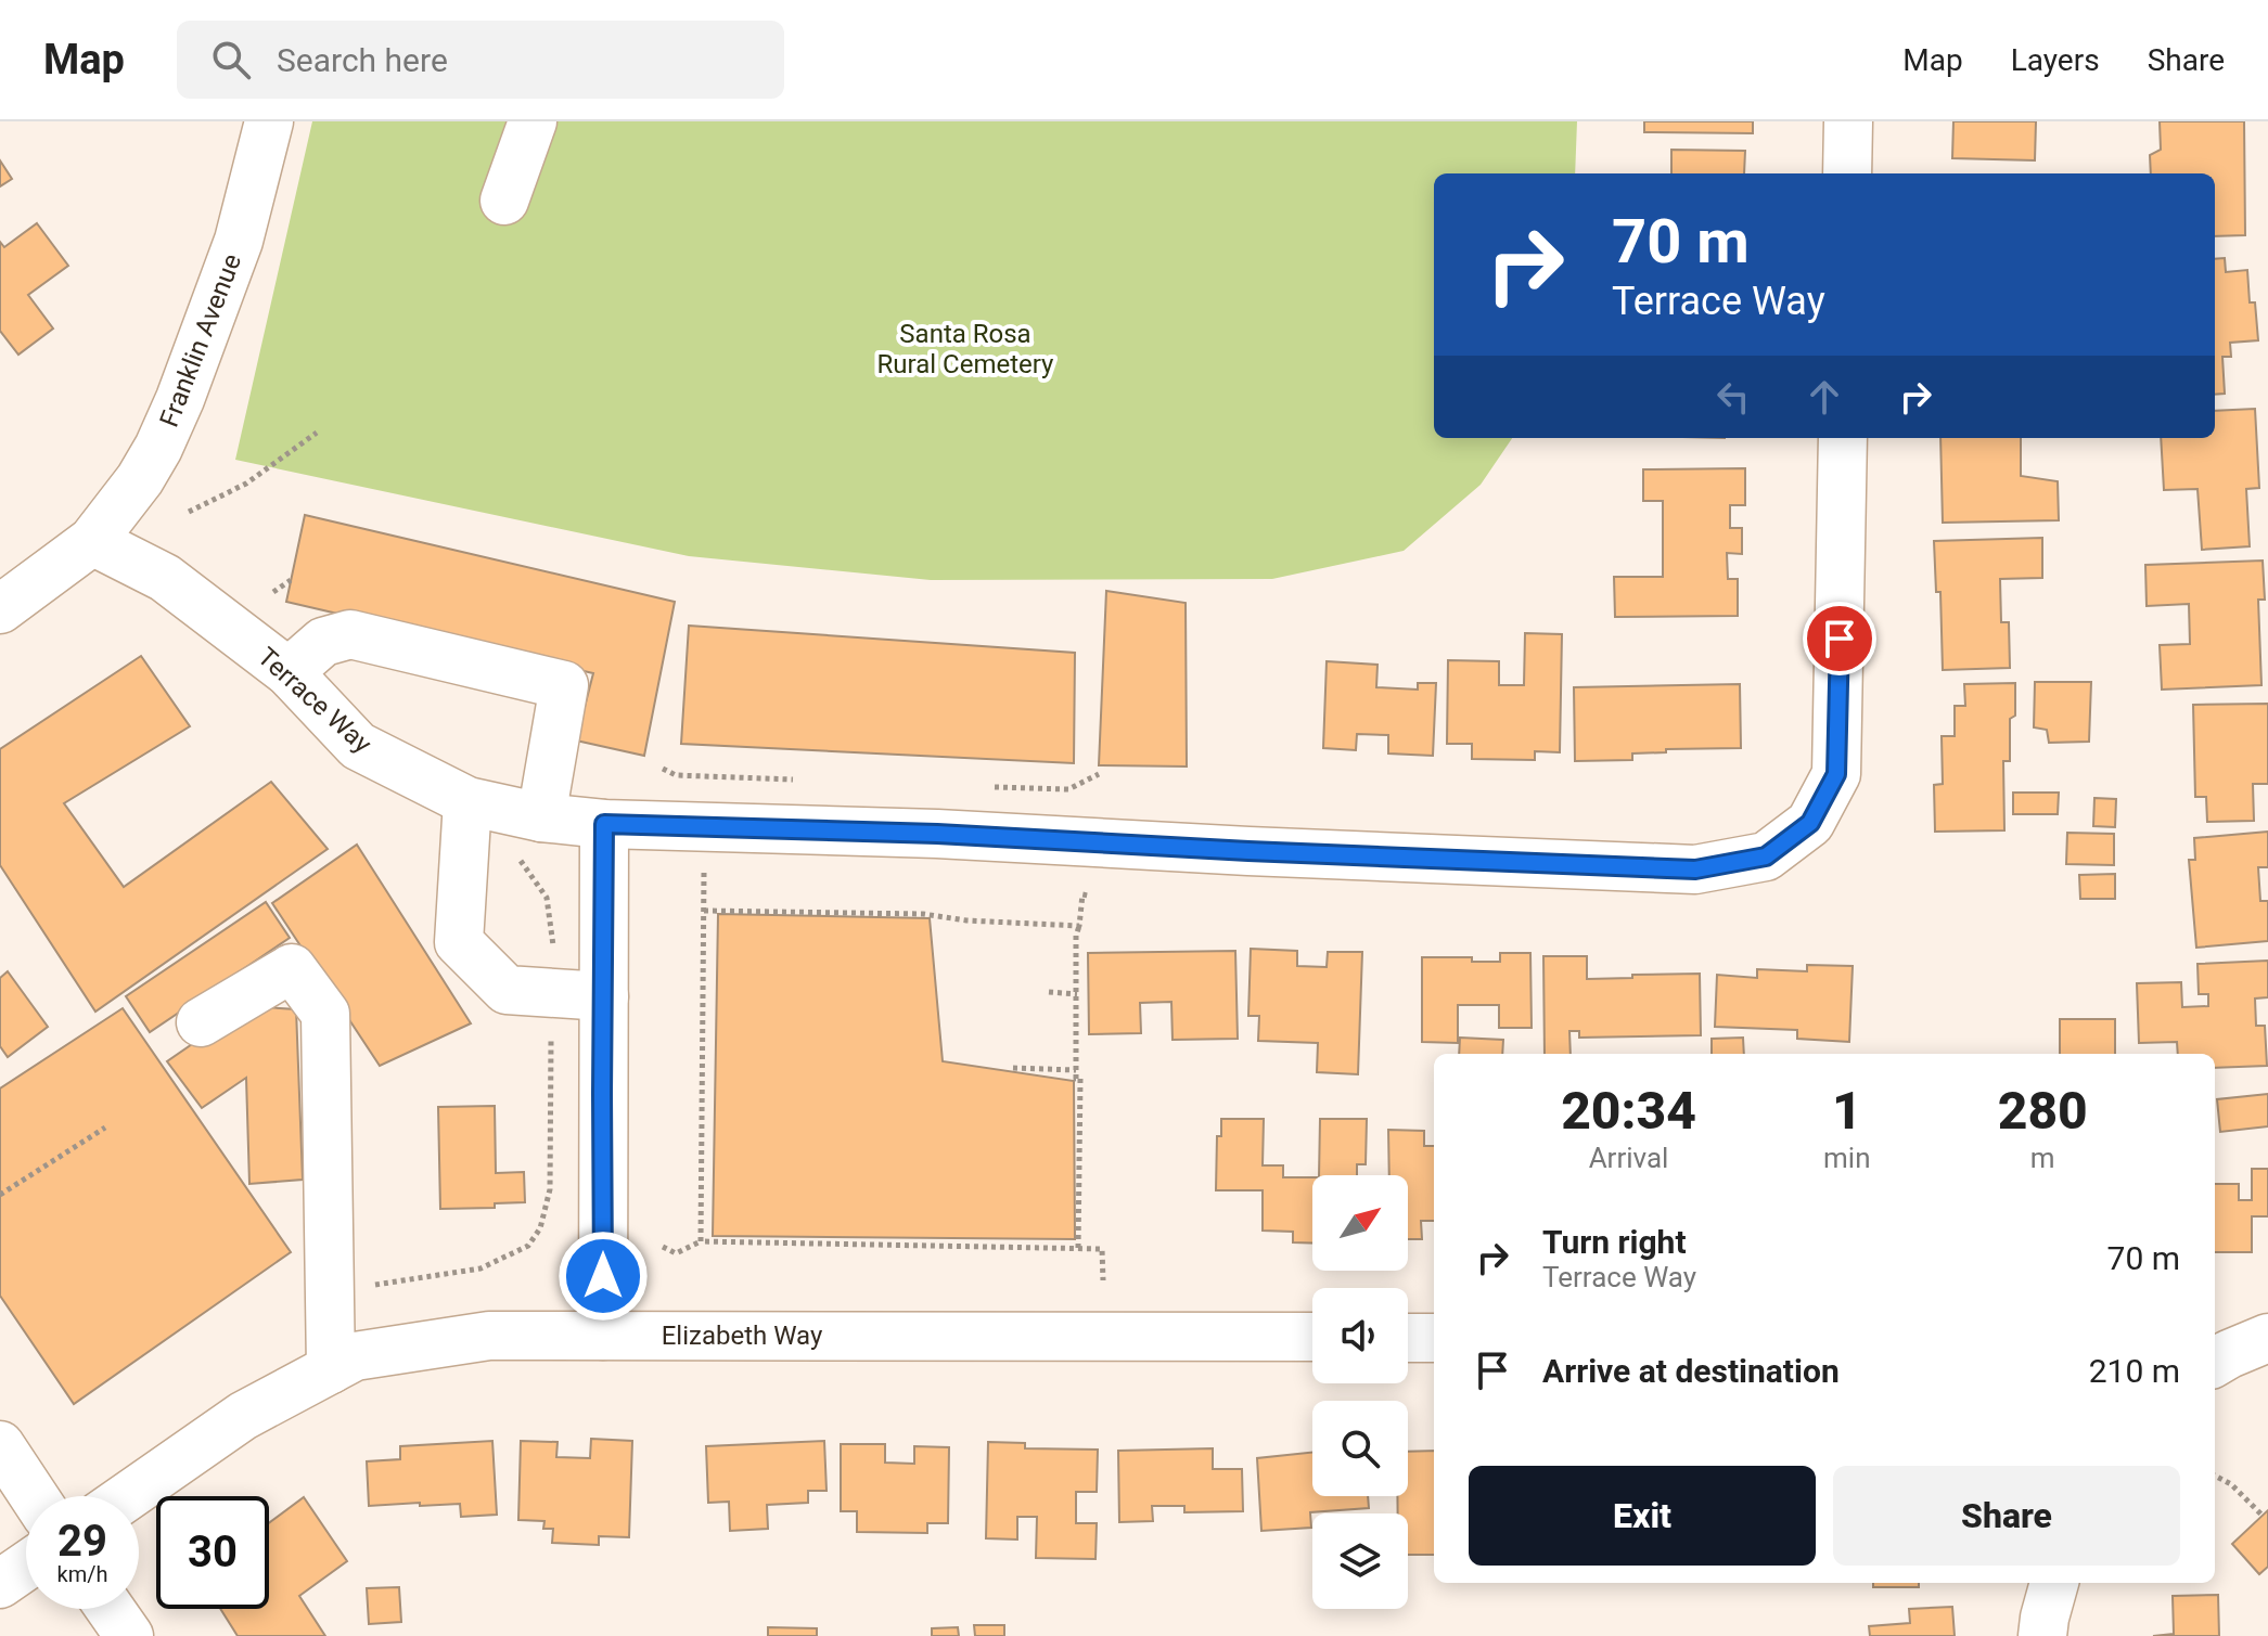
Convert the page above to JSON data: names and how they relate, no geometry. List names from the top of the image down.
{
  "streets": {
    "street": ["Franklin Avenue", "Terrace Way", "Elizabeth Way"]
  },
  "crossings": [
    ["Franklin Avenue", "Terrace Way"]
  ],
  "parks": ["Santa Rosa Rural Cemetery"],
  "north": "top right",
  "page": {
    "header": "Map",
    "search": "Search here",
    "nav": ["Map", "Layers", "Share"],
    "turn": ["70 m", "Terrace Way"],
    "eta": [
      "20:34",
      "Arrival",
      "1",
      "min",
      "280",
      "m"
    ],
    "list": [
      {
        "name": "Turn right",
        "note": "Terrace Way",
        "value": "70 m"
      },
      {
        "name": "Arrive at destination",
        "value": "210 m"
      }
    ],
    "buttons": ["Exit", "Share"],
    "speed": "29 km/h",
    "limit": "30"
  }
}
